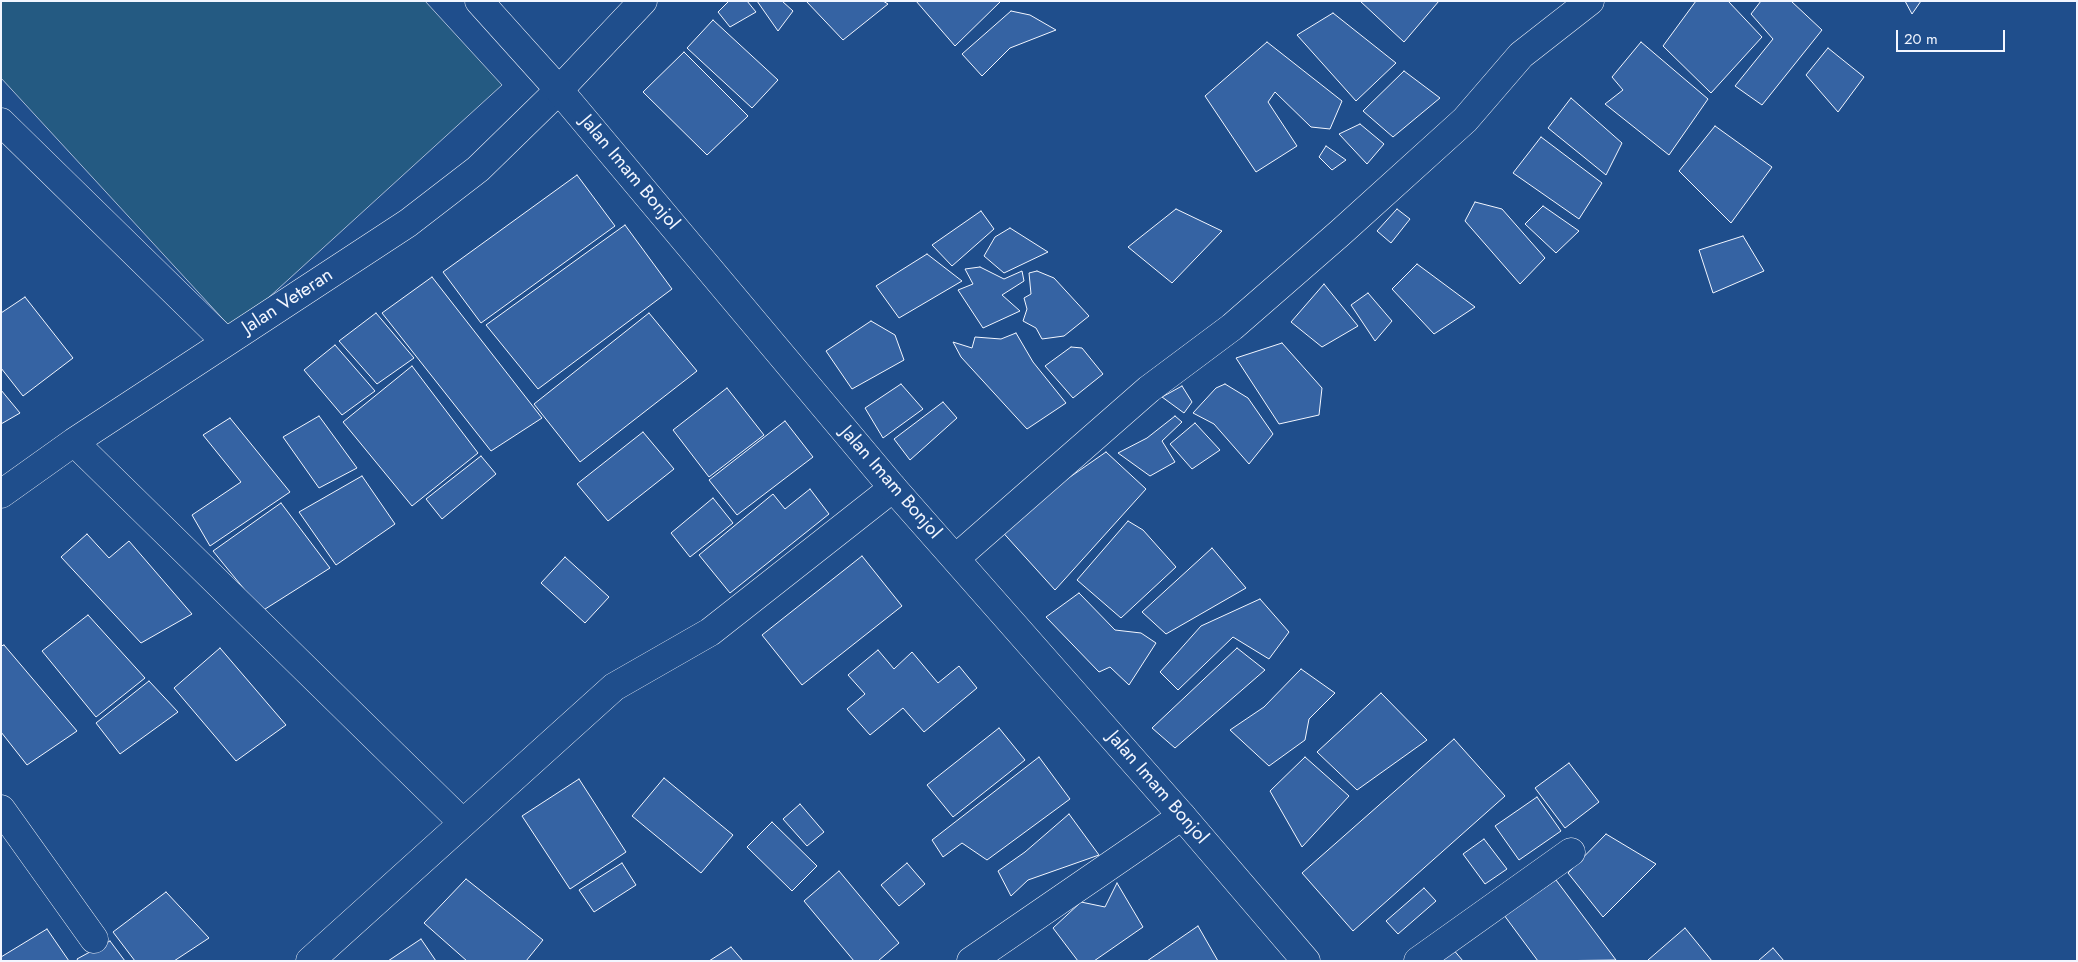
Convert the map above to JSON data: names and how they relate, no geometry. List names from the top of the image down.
{
  "streets": {
    "street": ["Jalan Imam Bonjol", "Jalan Veteran"]
  },
  "crossings": [
    ["Jalan Imam Bonjol", "Jalan Veteran"]
  ],
  "scale_bar": "20 m"
}
